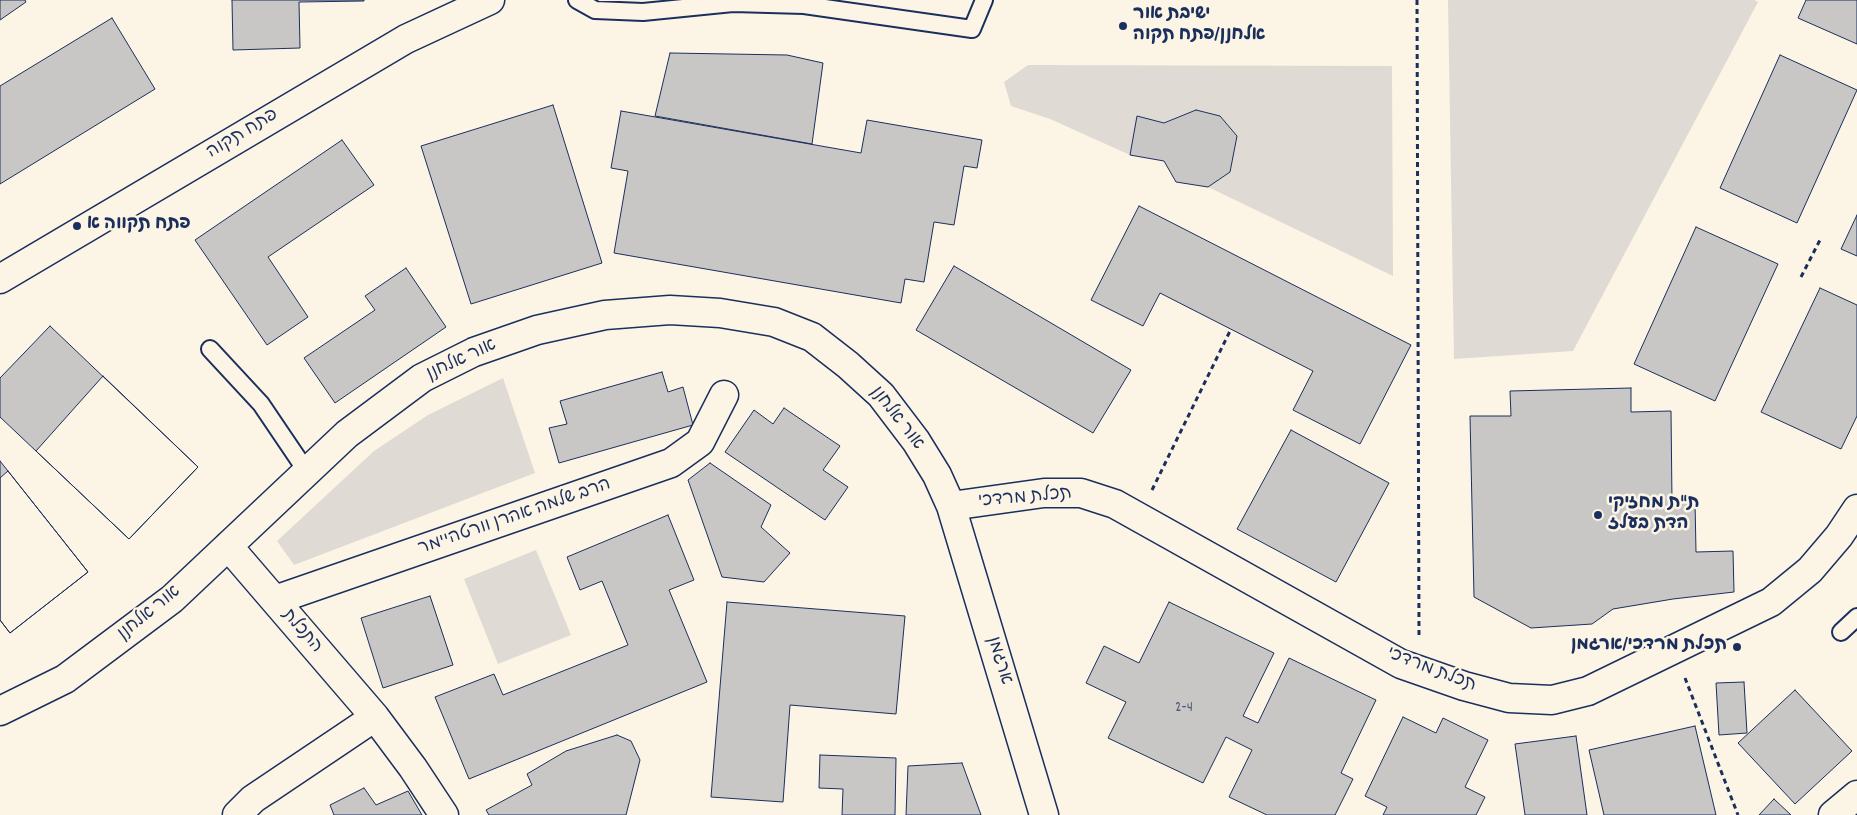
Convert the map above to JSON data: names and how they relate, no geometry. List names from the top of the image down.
{
  "streets": {
    "street": [
      "פתח תקוה",
      "אור אלחנן",
      "תכלת מרדכי",
      "הרב שלמה אהרן וורטהיימר",
      "התכלת",
      "ארגמן"
    ]
  },
  "crossings": [
    ["אור אלחנן", "תכלת מרדכי"],
    ["אור אלחנן", "התכלת"],
    ["אור אלחנן", "ארגמן"],
    ["תכלת מרדכי", "ארגמן"],
    ["הרב שלמה אהרן וורטהיימר", "התכלת"]
  ],
  "places": [
    "ישיבת אור אלחנן/פתח תקוה",
    "פתח תקווה א",
    "ת\"ת מחזיקי הדת בעלז",
    "תכלת מרדכי/ארגמן"
  ],
  "house_numbers": ["2-4"]
}
